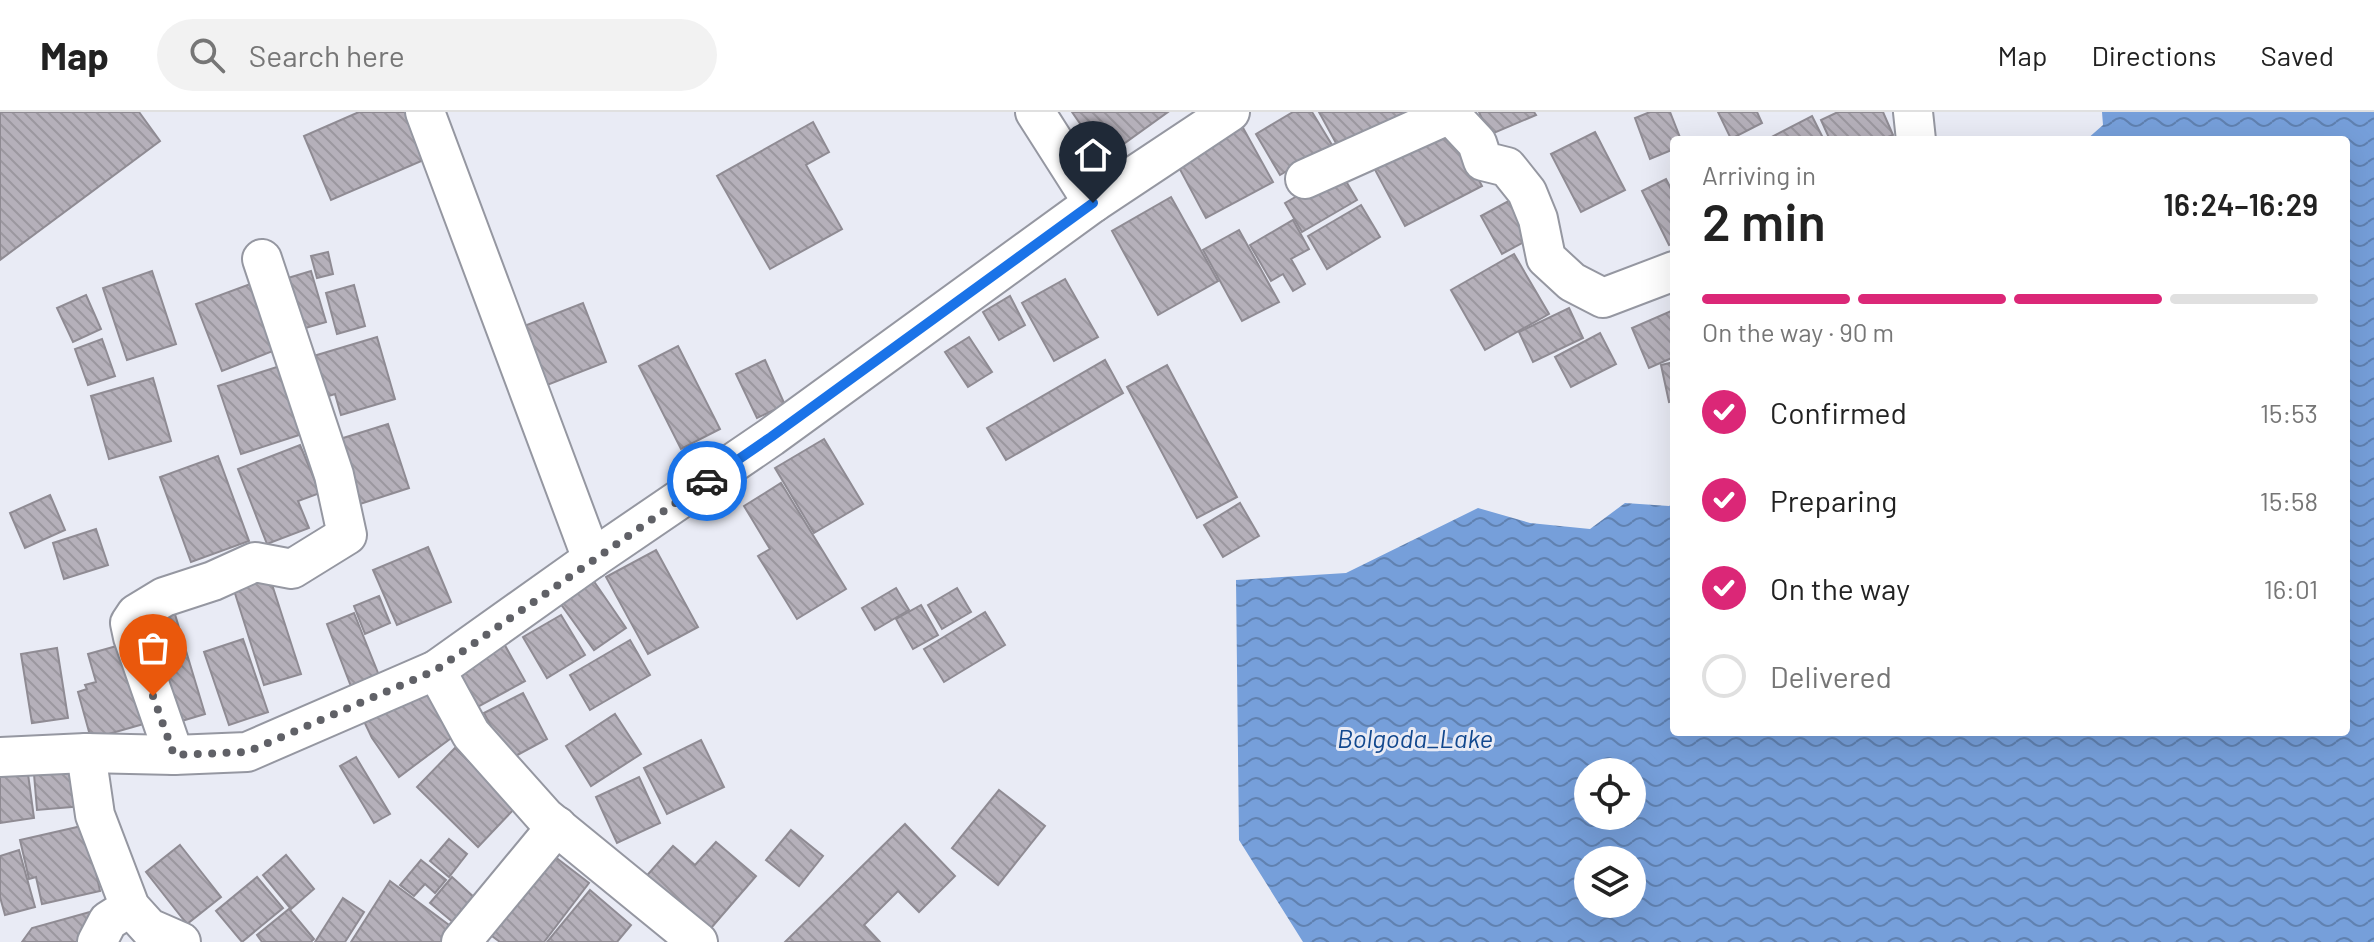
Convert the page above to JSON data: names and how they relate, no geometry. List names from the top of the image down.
{
  "water": ["Bolgoda_Lake"],
  "page": {
    "header": "Map",
    "search": "Search here",
    "nav": ["Map", "Directions", "Saved"],
    "heading": ["2 min", "Arriving in", "16:24–16:29"],
    "bar": "On the way · 90 m",
    "list": [
      ["Confirmed", "15:53"],
      ["Preparing", "15:58"],
      ["On the way", "16:01"],
      "Delivered"
    ]
  }
}
